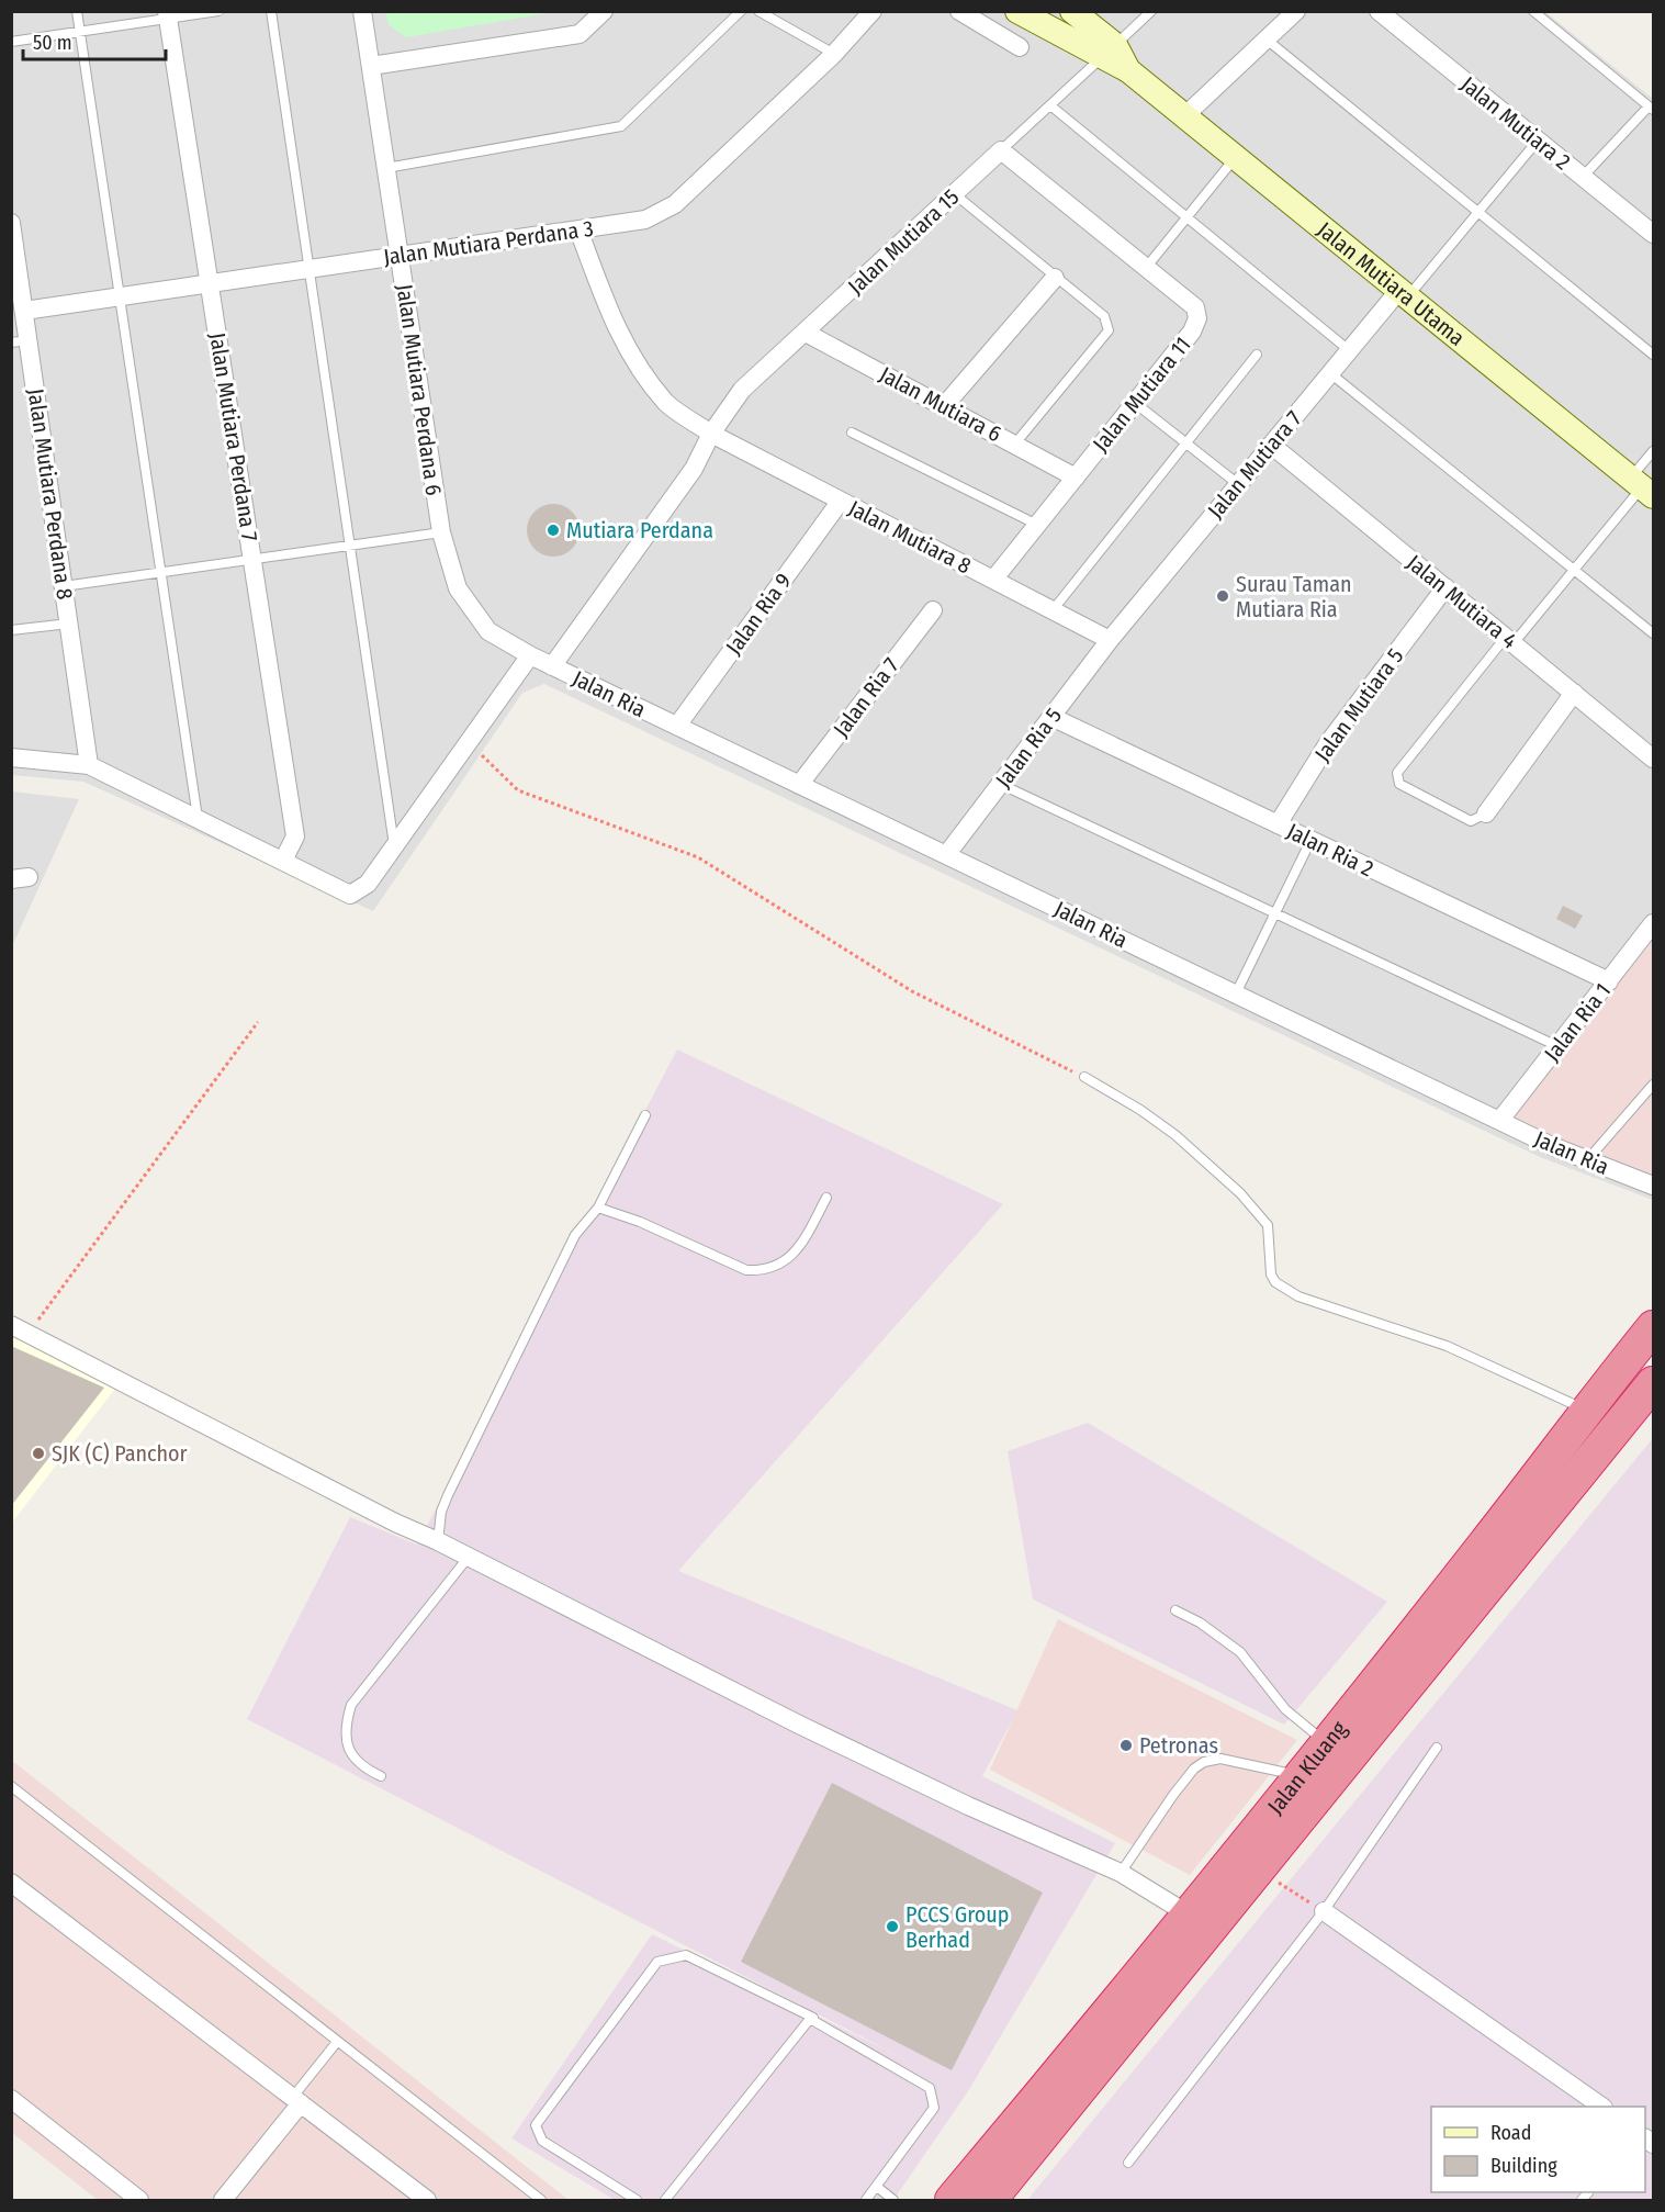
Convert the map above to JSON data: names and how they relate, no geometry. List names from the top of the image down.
{
  "streets": {
    "highway": ["Jalan Kluang"],
    "street": [
      "Jalan Mutiara 2",
      "Jalan Mutiara 15",
      "Jalan Mutiara Perdana 3",
      "Jalan Mutiara Utama",
      "Jalan Mutiara Perdana 6",
      "Jalan Mutiara 11",
      "Jalan Mutiara 6",
      "Jalan Mutiara Perdana 7",
      "Jalan Mutiara 7",
      "Jalan Mutiara Perdana 8",
      "Jalan Mutiara 8",
      "Jalan Mutiara 4",
      "Jalan Ria 9",
      "Jalan Ria",
      "Jalan Ria 7",
      "Jalan Mutiara 5",
      "Jalan Ria 5",
      "Jalan Ria 2",
      "Jalan Ria 1"
    ]
  },
  "crossings": [
    ["Jalan Mutiara 15", "Jalan Mutiara 11"],
    ["Jalan Mutiara 15", "Jalan Mutiara 6"],
    ["Jalan Mutiara 15", "Jalan Mutiara 8"],
    ["Jalan Mutiara 15", "Jalan Ria"],
    ["Jalan Mutiara Perdana 3", "Jalan Mutiara Perdana 6"],
    ["Jalan Mutiara Perdana 3", "Jalan Mutiara Perdana 7"],
    ["Jalan Mutiara Perdana 3", "Jalan Mutiara Perdana 8"],
    ["Jalan Mutiara Perdana 3", "Jalan Mutiara 8"],
    ["Jalan Mutiara Utama", "Jalan Mutiara 7"],
    ["Jalan Mutiara Perdana 6", "Jalan Ria"],
    ["Jalan Mutiara 11", "Jalan Mutiara 6"],
    ["Jalan Mutiara 11", "Jalan Mutiara 8"],
    ["Jalan Mutiara 7", "Jalan Mutiara 8"],
    ["Jalan Mutiara 7", "Jalan Mutiara 4"],
    ["Jalan Mutiara 7", "Jalan Ria 5"],
    ["Jalan Mutiara 8", "Jalan Ria 9"],
    ["Jalan Mutiara 8", "Jalan Ria 5"],
    ["Jalan Mutiara 4", "Jalan Mutiara 5"],
    ["Jalan Ria 9", "Jalan Ria"],
    ["Jalan Ria", "Jalan Ria 7"],
    ["Jalan Ria", "Jalan Ria 5"],
    ["Jalan Ria", "Jalan Ria 1"],
    ["Jalan Mutiara 5", "Jalan Ria 2"],
    ["Jalan Ria 5", "Jalan Ria 2"],
    ["Jalan Ria 2", "Jalan Ria 1"]
  ],
  "places": [
    "Mutiara Perdana",
    "Surau Taman Mutiara Ria",
    "SJK (C) Panchor",
    "Petronas",
    "PCCS Group Berhad"
  ],
  "legend": ["Road", "Building"],
  "scale_bar": "50 m"
}
